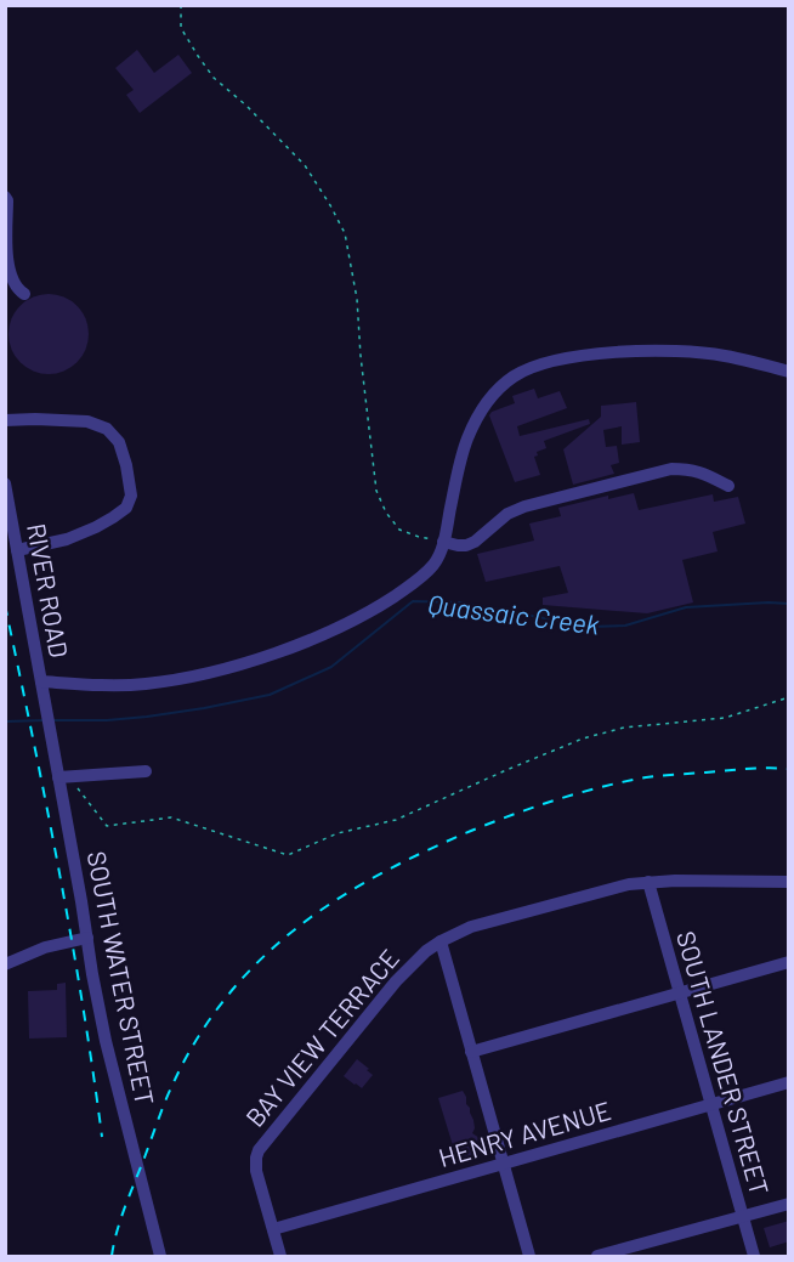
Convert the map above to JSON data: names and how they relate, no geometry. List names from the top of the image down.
{
  "streets": {
    "street": [
      "RIVER ROAD",
      "SOUTH WATER STREET",
      "BAY VIEW TERRACE",
      "SOUTH LANDER STREET",
      "HENRY AVENUE"
    ]
  },
  "crossings": [
    ["RIVER ROAD", "SOUTH WATER STREET"],
    ["BAY VIEW TERRACE", "SOUTH LANDER STREET"],
    ["BAY VIEW TERRACE", "HENRY AVENUE"],
    ["SOUTH LANDER STREET", "HENRY AVENUE"]
  ],
  "water": ["Quassaic Creek"]
}
